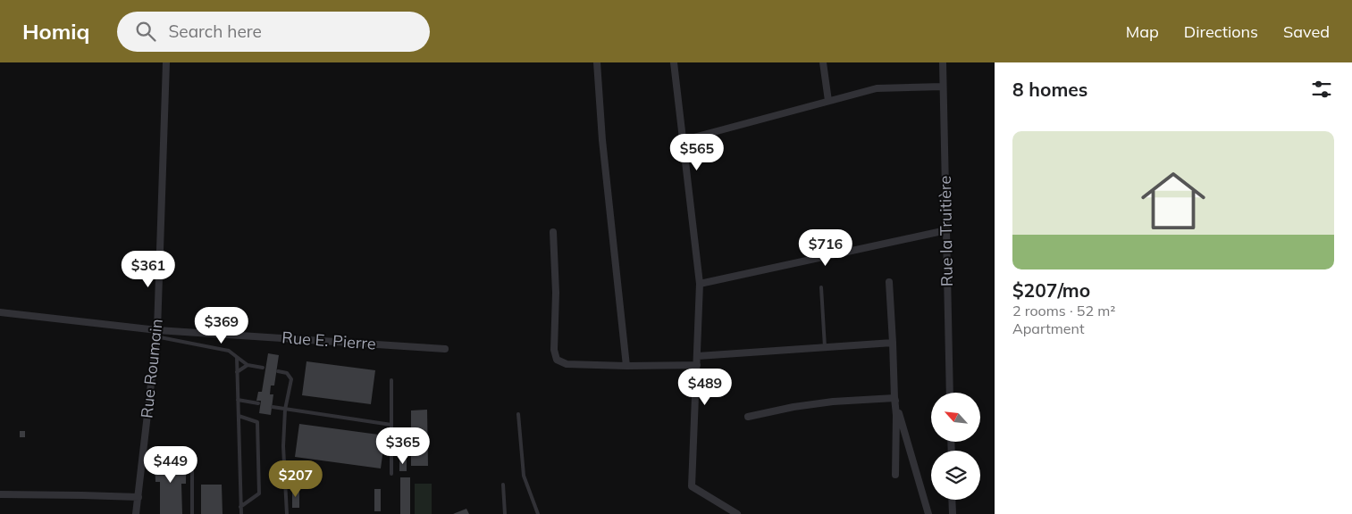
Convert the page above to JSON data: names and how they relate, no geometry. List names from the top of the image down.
{
  "streets": {
    "street": ["Rue la Truitière", "Rue E. Pierre", "Rue Roumain"]
  },
  "crossings": [
    ["Rue E. Pierre", "Rue Roumain"]
  ],
  "north": "top left",
  "page": {
    "header": "Homiq",
    "search": "Search here",
    "nav": ["Map", "Directions", "Saved"],
    "heading": "8 homes",
    "list": [
      {
        "name": "$207/mo",
        "note": "2 rooms · 52 m² · Apartment"
      }
    ],
    "price": [
      "$565",
      "$716",
      "$361",
      "$369",
      "$489",
      "$365",
      "$449",
      "$207"
    ]
  }
}
